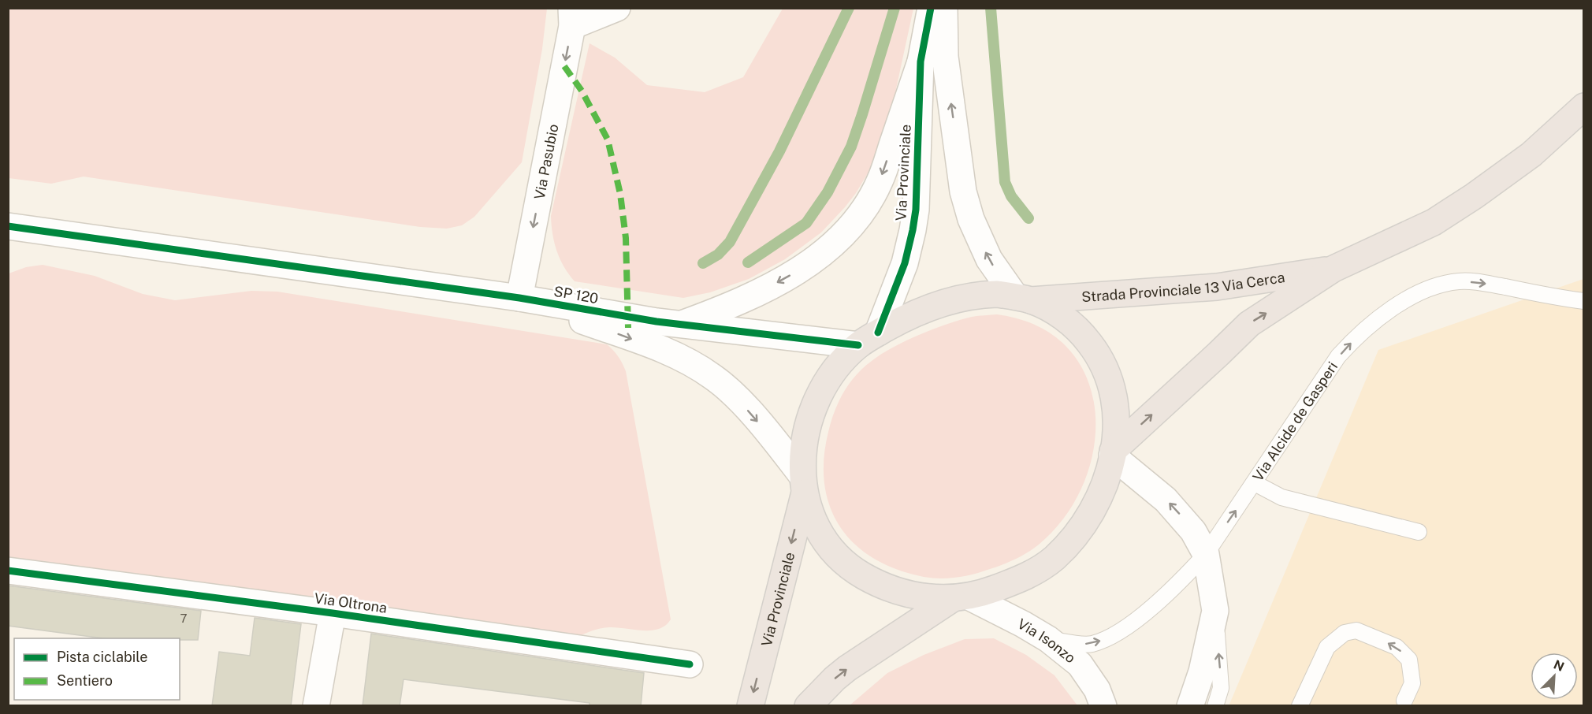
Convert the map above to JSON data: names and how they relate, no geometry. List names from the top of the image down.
{
  "streets": {
    "main road": ["Via Provinciale", "Strada Provinciale 13 Via Cerca"],
    "street": [
      "Via Pasubio",
      "SP 120",
      "Via Oltrona",
      "Via Isonzo"
    ],
    "lane": ["Via Alcide de Gasperi"]
  },
  "crossings": [
    ["Via Pasubio", "SP 120"],
    ["Via Provinciale", "Strada Provinciale 13 Via Cerca"],
    ["Via Provinciale", "SP 120"],
    ["Strada Provinciale 13 Via Cerca", "SP 120"],
    ["Strada Provinciale 13 Via Cerca", "Via Isonzo"],
    ["Via Alcide de Gasperi", "Via Isonzo"]
  ],
  "one_way": ["Via Pasubio", "Via Provinciale", "Via Alcide de Gasperi"],
  "house_numbers": ["7"],
  "legend": ["Pista ciclabile", "Sentiero"],
  "north": "top right"
}
